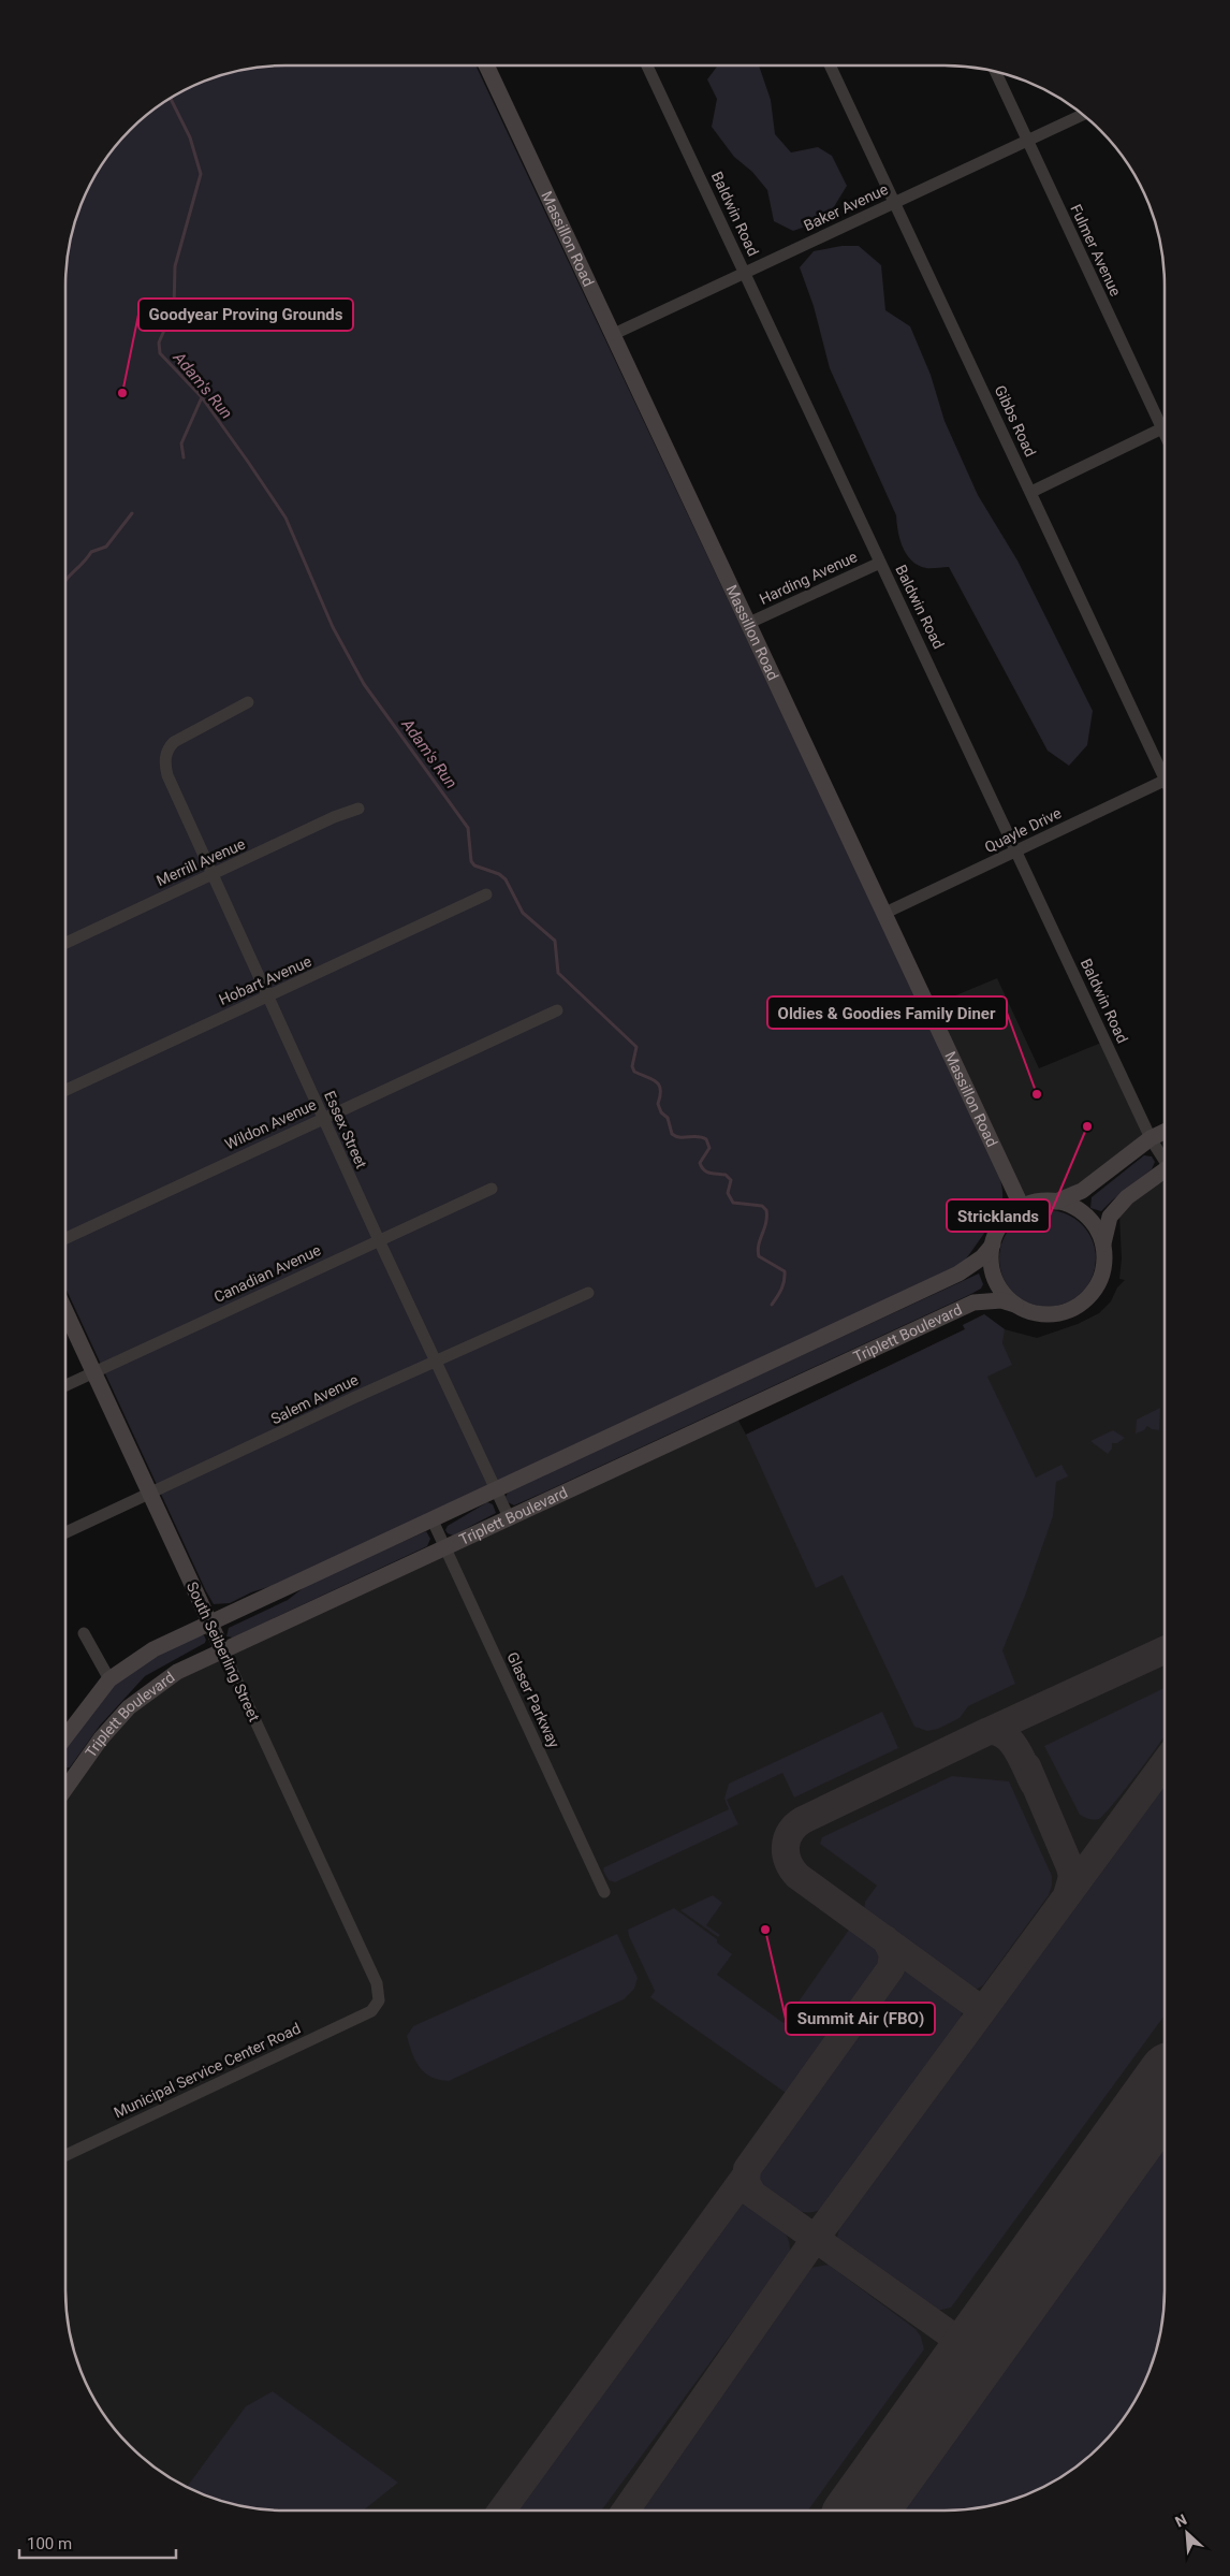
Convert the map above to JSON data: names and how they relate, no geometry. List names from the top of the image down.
{
  "streets": {
    "main road": ["Massillon Road", "Triplett Boulevard", "South Seiberling Street"],
    "street": [
      "Baker Avenue",
      "Baldwin Road",
      "Fulmer Avenue",
      "Gibbs Road",
      "Harding Avenue",
      "Quayle Drive",
      "Merrill Avenue",
      "Hobart Avenue",
      "Wildon Avenue",
      "Essex Street",
      "Canadian Avenue",
      "Salem Avenue",
      "Glaser Parkway",
      "Municipal Service Center Road"
    ]
  },
  "crossings": [
    ["Baker Avenue", "Baldwin Road"],
    ["Baker Avenue", "Massillon Road"],
    ["Baker Avenue", "Fulmer Avenue"],
    ["Baker Avenue", "Gibbs Road"],
    ["Baldwin Road", "Harding Avenue"],
    ["Baldwin Road", "Quayle Drive"],
    ["Massillon Road", "Harding Avenue"],
    ["Massillon Road", "Quayle Drive"],
    ["Massillon Road", "Triplett Boulevard"],
    ["Merrill Avenue", "Essex Street"],
    ["Hobart Avenue", "Essex Street"],
    ["Wildon Avenue", "Essex Street"],
    ["Essex Street", "Canadian Avenue"],
    ["Essex Street", "Triplett Boulevard"],
    ["Essex Street", "Salem Avenue"],
    ["Canadian Avenue", "South Seiberling Street"],
    ["Triplett Boulevard", "South Seiberling Street"],
    ["Triplett Boulevard", "Glaser Parkway"],
    ["Salem Avenue", "South Seiberling Street"],
    ["South Seiberling Street", "Municipal Service Center Road"]
  ],
  "water": ["Adam's Run"],
  "places": [
    "Goodyear Proving Grounds",
    "Oldies & Goodies Family Diner",
    "Stricklands",
    "Summit Air (FBO)"
  ],
  "scale_bar": "100 m",
  "north": "top left"
}
